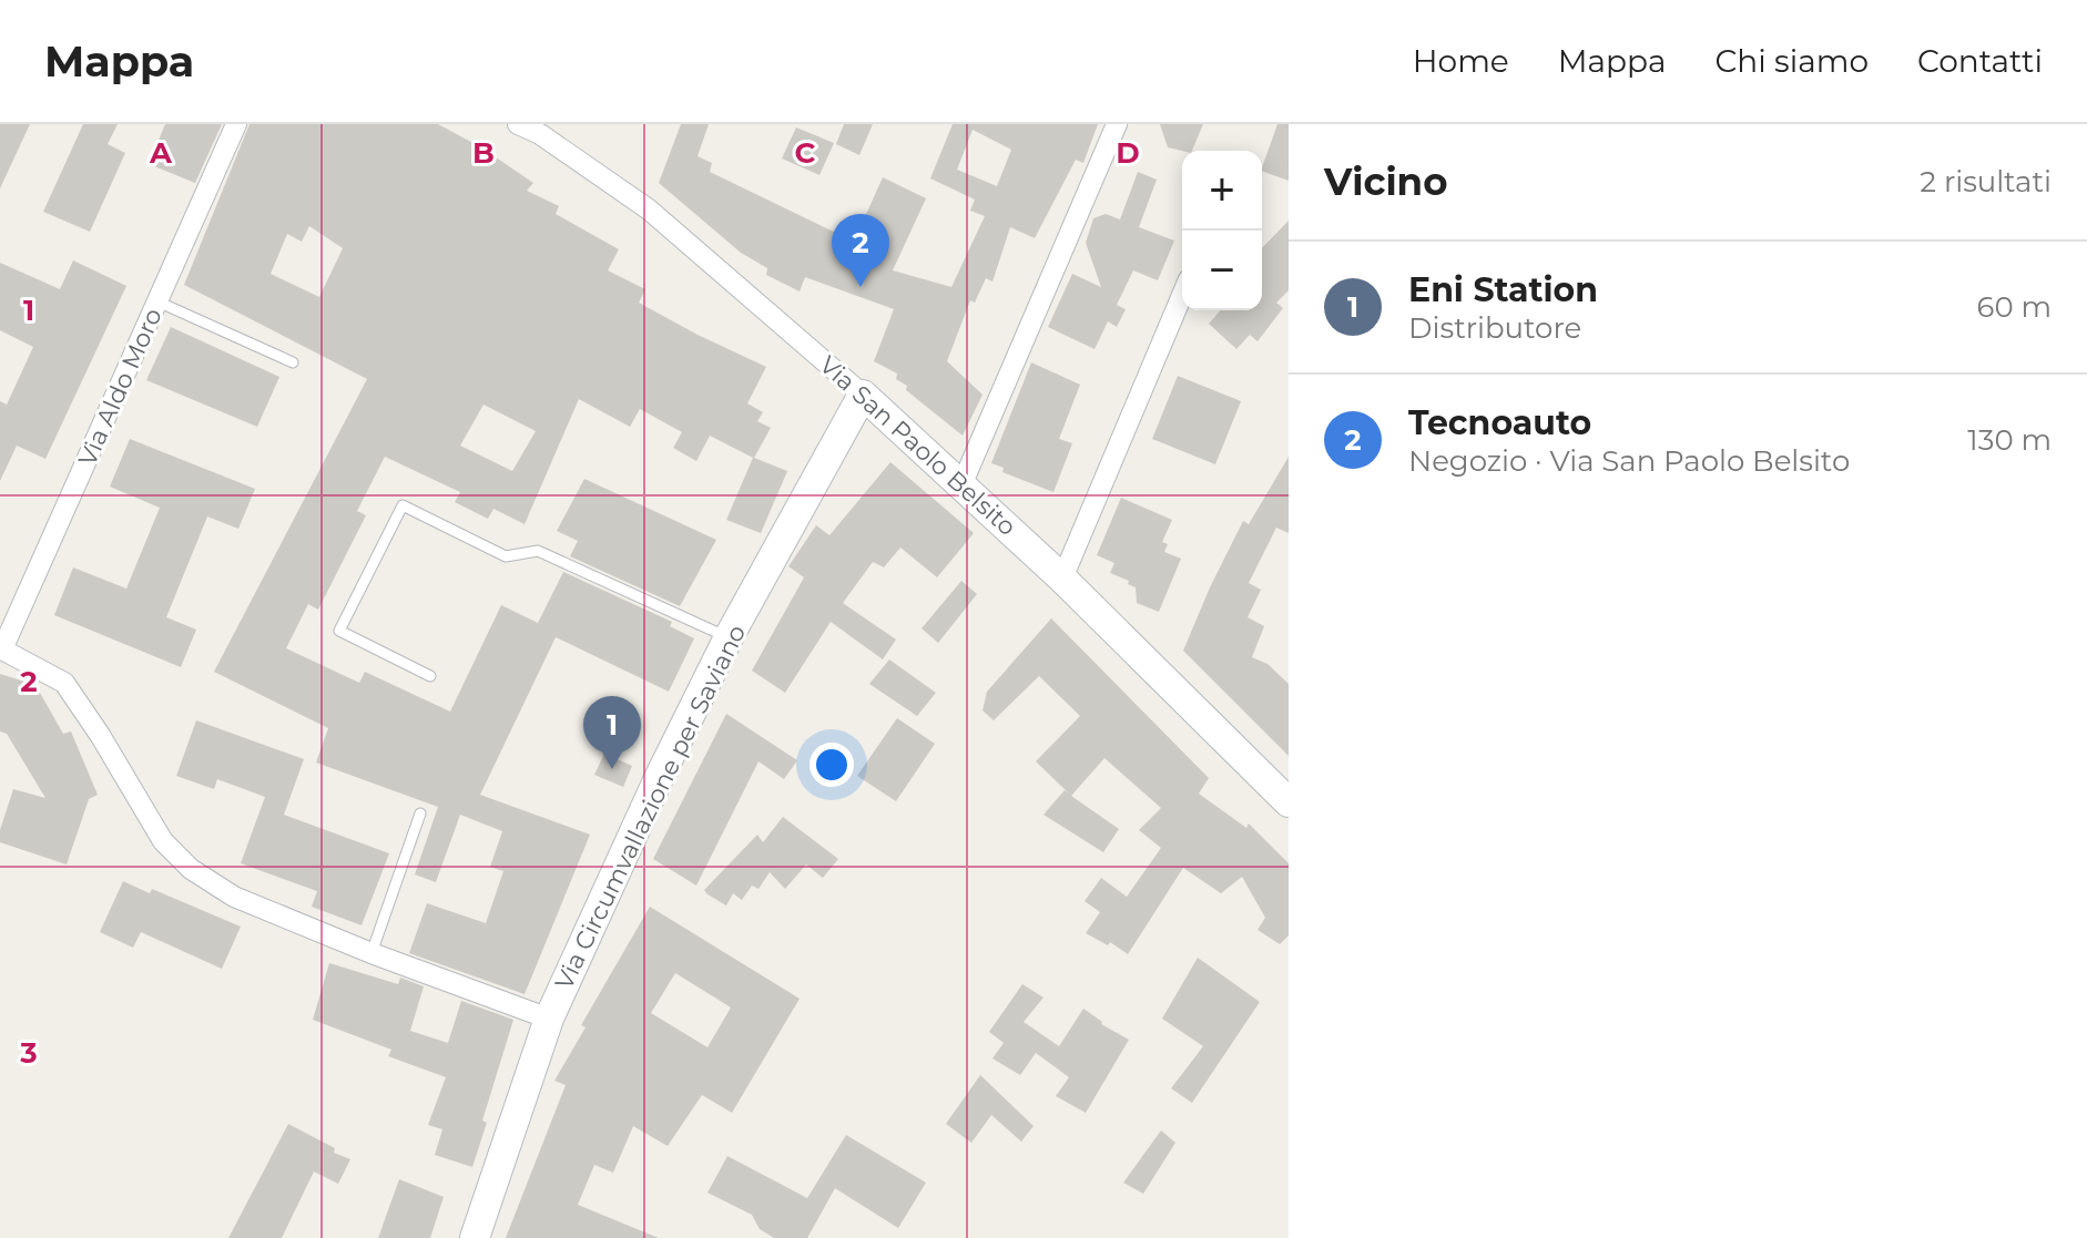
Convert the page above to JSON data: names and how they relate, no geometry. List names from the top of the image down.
{
  "streets": {
    "main road": ["Via San Paolo Belsito", "Via Circumvallazione per Saviano"],
    "street": ["Via Aldo Moro"]
  },
  "crossings": [
    ["Via San Paolo Belsito", "Via Circumvallazione per Saviano"]
  ],
  "page": {
    "header": "Mappa",
    "nav": [
      "Home",
      "Mappa",
      "Chi siamo",
      "Contatti"
    ],
    "heading": ["Vicino", "2 risultati"],
    "map_buttons": ["+", "−"],
    "pins": ["2", "1"],
    "list": [
      {
        "mark": "1",
        "name": "Eni Station",
        "note": "Distributore",
        "value": "60 m"
      },
      {
        "mark": "2",
        "name": "Tecnoauto",
        "note": "Negozio · Via San Paolo Belsito",
        "value": "130 m"
      }
    ]
  },
  "grid": {
    "columns": [
      "A",
      "B",
      "C",
      "D"
    ],
    "rows": ["1", "2", "3"]
  }
}
